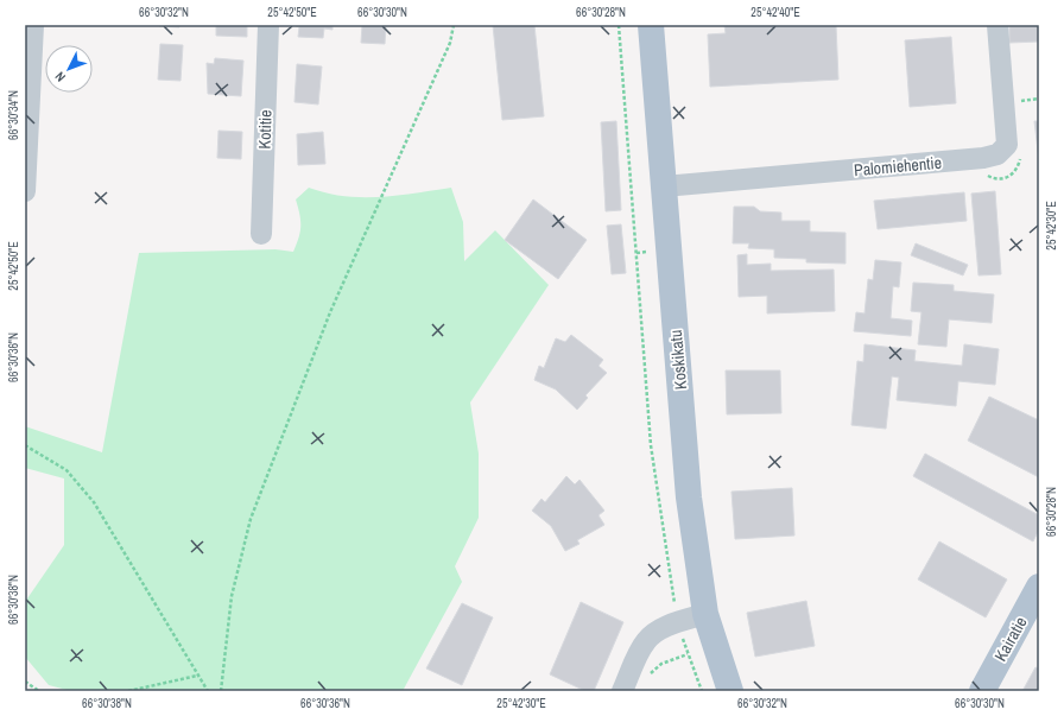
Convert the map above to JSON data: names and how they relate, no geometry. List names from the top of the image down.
{
  "streets": {
    "main road": ["Koskikatu", "Kairatie"],
    "street": ["Kotitie", "Palomiehentie"]
  },
  "crossings": [
    ["Palomiehentie", "Koskikatu"]
  ],
  "north": "bottom left",
  "coordinates": [
    "66°30'32\"N",
    "25°42'50\"E",
    "66°30'30\"N",
    "66°30'28\"N",
    "25°42'40\"E",
    "66°30'34\"N",
    "25°42'30\"E",
    "66°30'36\"N",
    "66°30'38\"N"
  ]
}
